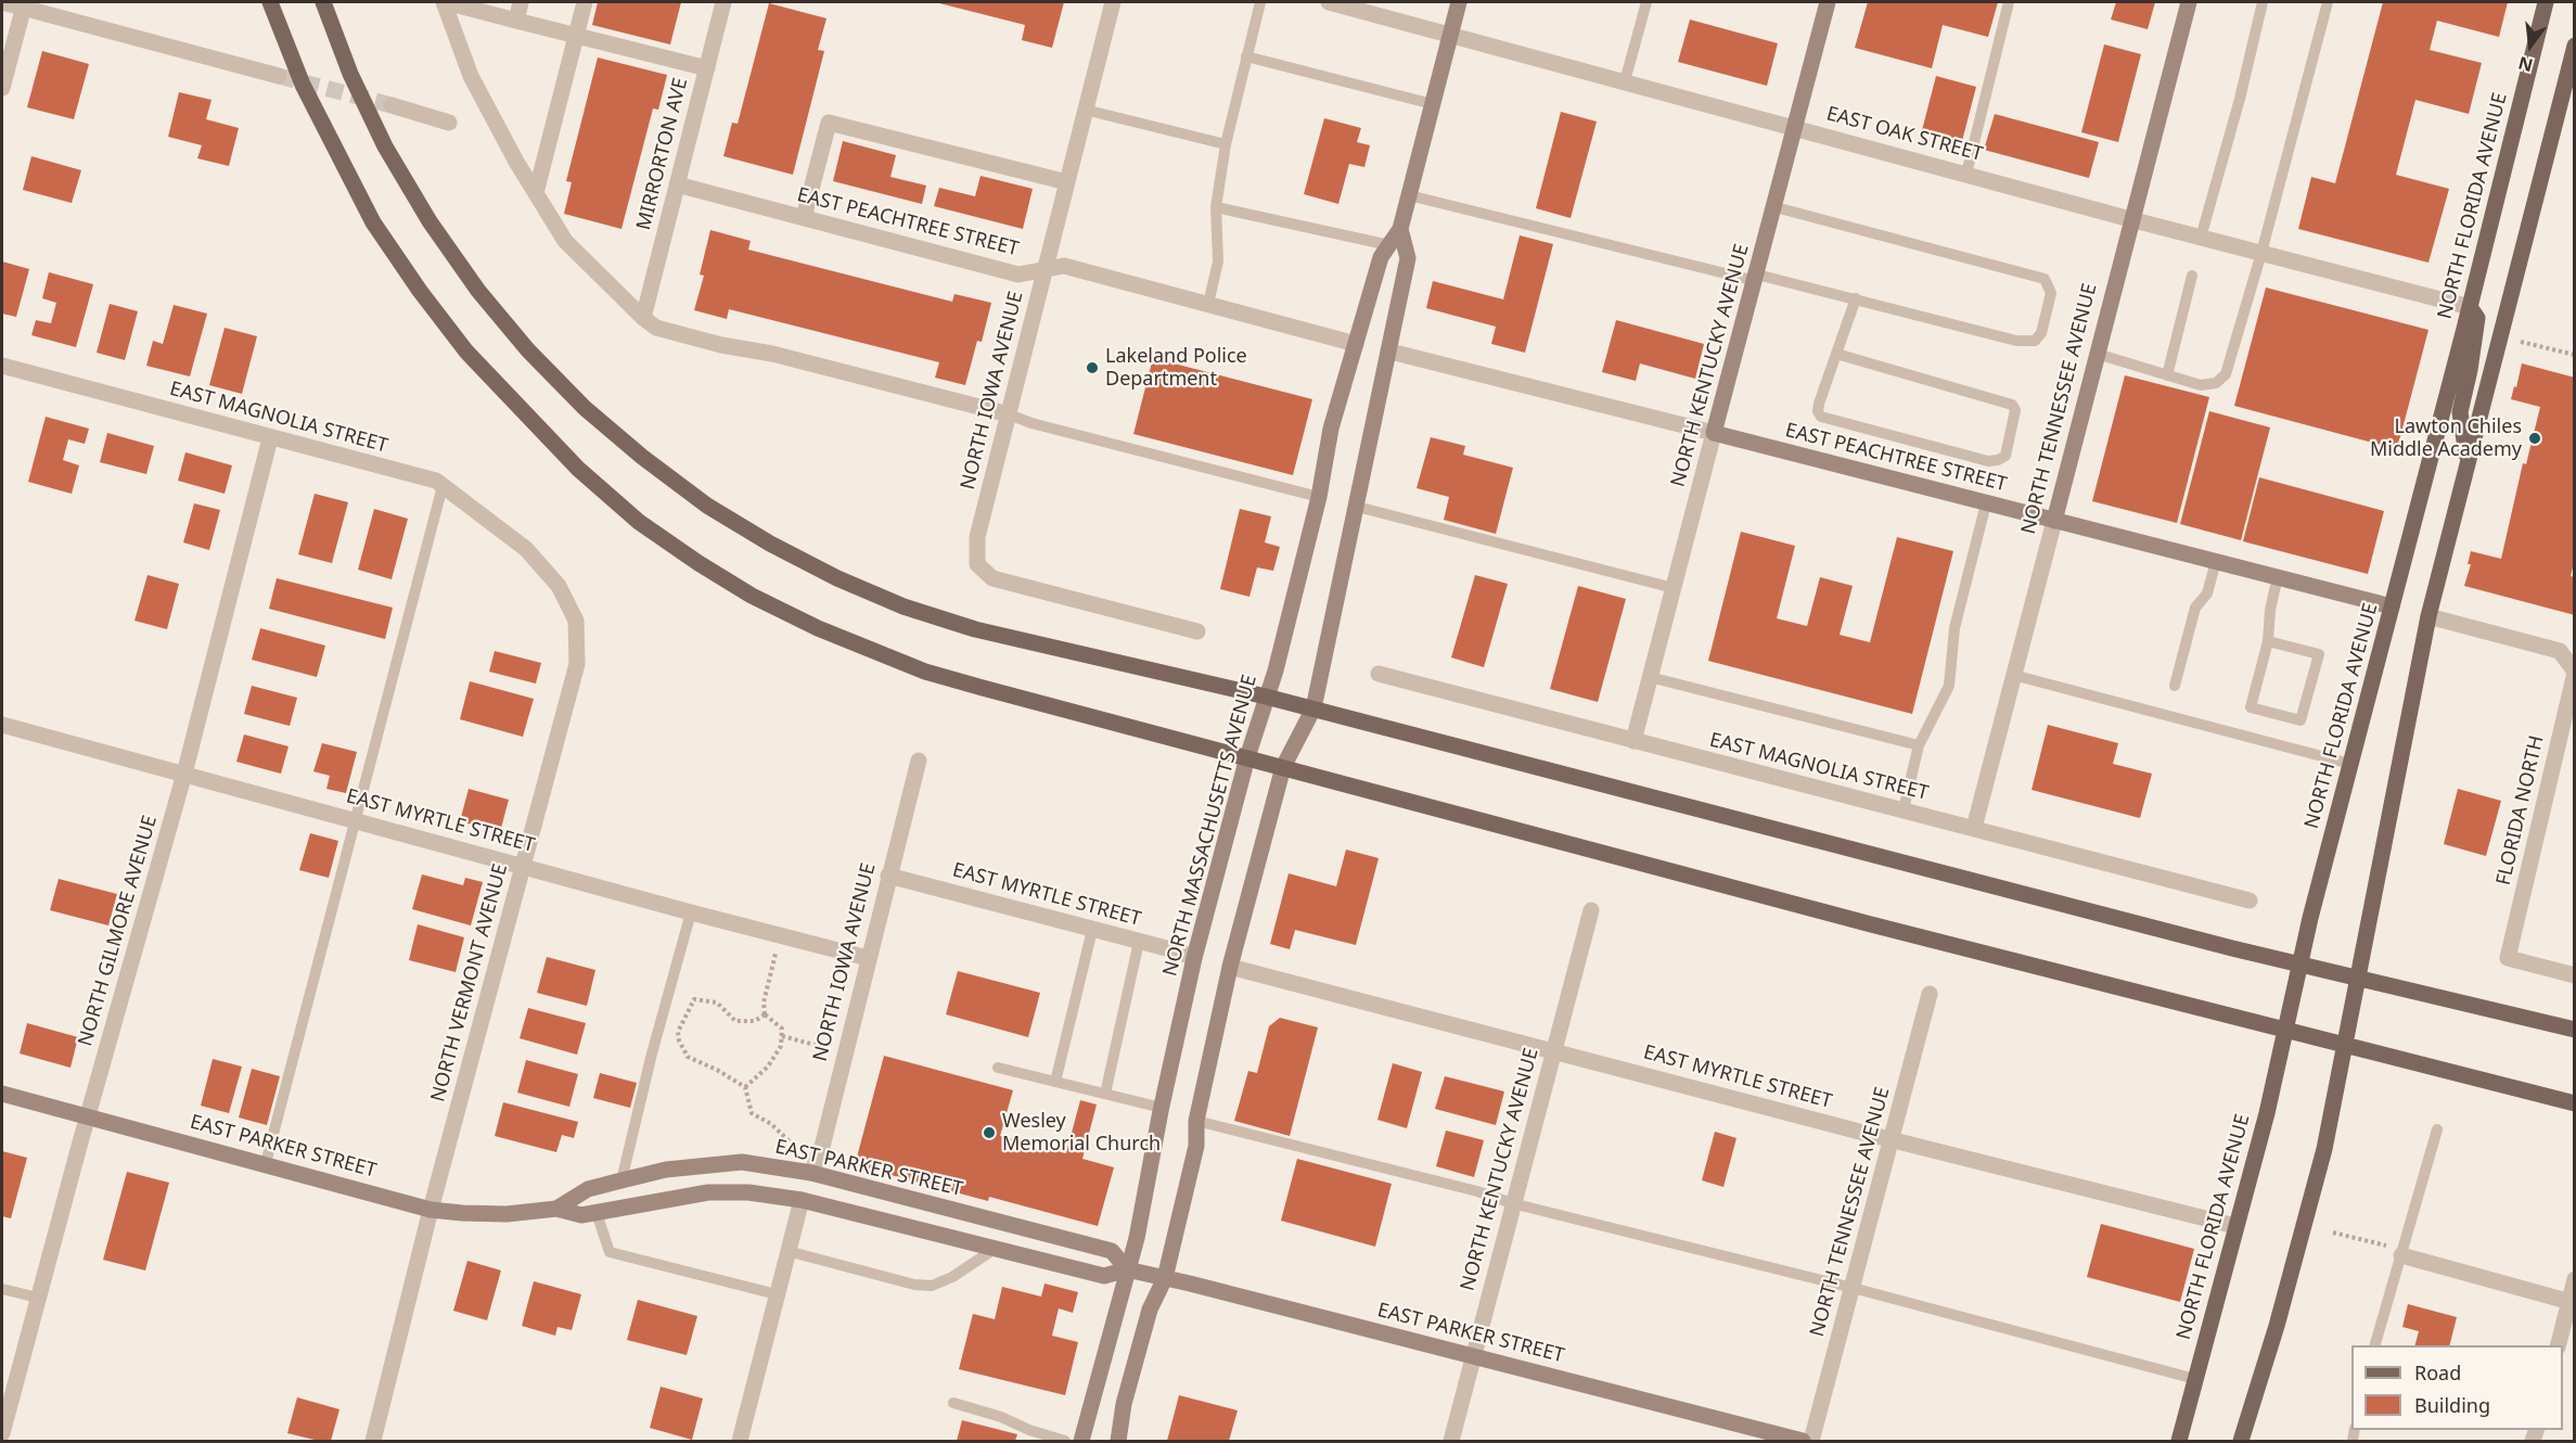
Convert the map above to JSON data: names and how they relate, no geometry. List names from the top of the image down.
{
  "streets": {
    "main road": ["NORTH FLORIDA AVENUE"],
    "street": [
      "EAST OAK STREET",
      "MIRRORTON AVE",
      "EAST PEACHTREE STREET",
      "NORTH KENTUCKY AVENUE",
      "NORTH IOWA AVENUE",
      "NORTH TENNESSEE AVENUE",
      "EAST MAGNOLIA STREET",
      "FLORIDA NORTH",
      "EAST MYRTLE STREET",
      "NORTH MASSACHUSETTS AVENUE",
      "NORTH GILMORE AVENUE",
      "NORTH VERMONT AVENUE",
      "EAST PARKER STREET"
    ]
  },
  "crossings": [
    ["EAST OAK STREET", "NORTH FLORIDA AVENUE"],
    ["EAST OAK STREET", "NORTH KENTUCKY AVENUE"],
    ["EAST OAK STREET", "NORTH TENNESSEE AVENUE"],
    ["EAST OAK STREET", "NORTH MASSACHUSETTS AVENUE"],
    ["MIRRORTON AVE", "EAST PEACHTREE STREET"],
    ["NORTH FLORIDA AVENUE", "EAST PEACHTREE STREET"],
    ["NORTH FLORIDA AVENUE", "EAST MYRTLE STREET"],
    ["EAST PEACHTREE STREET", "NORTH KENTUCKY AVENUE"],
    ["EAST PEACHTREE STREET", "NORTH IOWA AVENUE"],
    ["EAST PEACHTREE STREET", "NORTH TENNESSEE AVENUE"],
    ["EAST PEACHTREE STREET", "NORTH MASSACHUSETTS AVENUE"],
    ["NORTH KENTUCKY AVENUE", "EAST MAGNOLIA STREET"],
    ["NORTH KENTUCKY AVENUE", "EAST MYRTLE STREET"],
    ["NORTH KENTUCKY AVENUE", "EAST PARKER STREET"],
    ["NORTH IOWA AVENUE", "EAST MYRTLE STREET"],
    ["NORTH IOWA AVENUE", "EAST PARKER STREET"],
    ["NORTH TENNESSEE AVENUE", "EAST MAGNOLIA STREET"],
    ["NORTH TENNESSEE AVENUE", "EAST MYRTLE STREET"],
    ["EAST MAGNOLIA STREET", "NORTH GILMORE AVENUE"],
    ["EAST MAGNOLIA STREET", "NORTH VERMONT AVENUE"],
    ["EAST MYRTLE STREET", "NORTH MASSACHUSETTS AVENUE"],
    ["EAST MYRTLE STREET", "NORTH GILMORE AVENUE"],
    ["EAST MYRTLE STREET", "NORTH VERMONT AVENUE"],
    ["NORTH MASSACHUSETTS AVENUE", "EAST PARKER STREET"],
    ["NORTH GILMORE AVENUE", "EAST PARKER STREET"],
    ["NORTH VERMONT AVENUE", "EAST PARKER STREET"]
  ],
  "places": ["Lakeland Police Department", "Lawton Chiles Middle Academy", "Wesley Memorial Church"],
  "legend": ["Road", "Building"],
  "north": "bottom"
}
